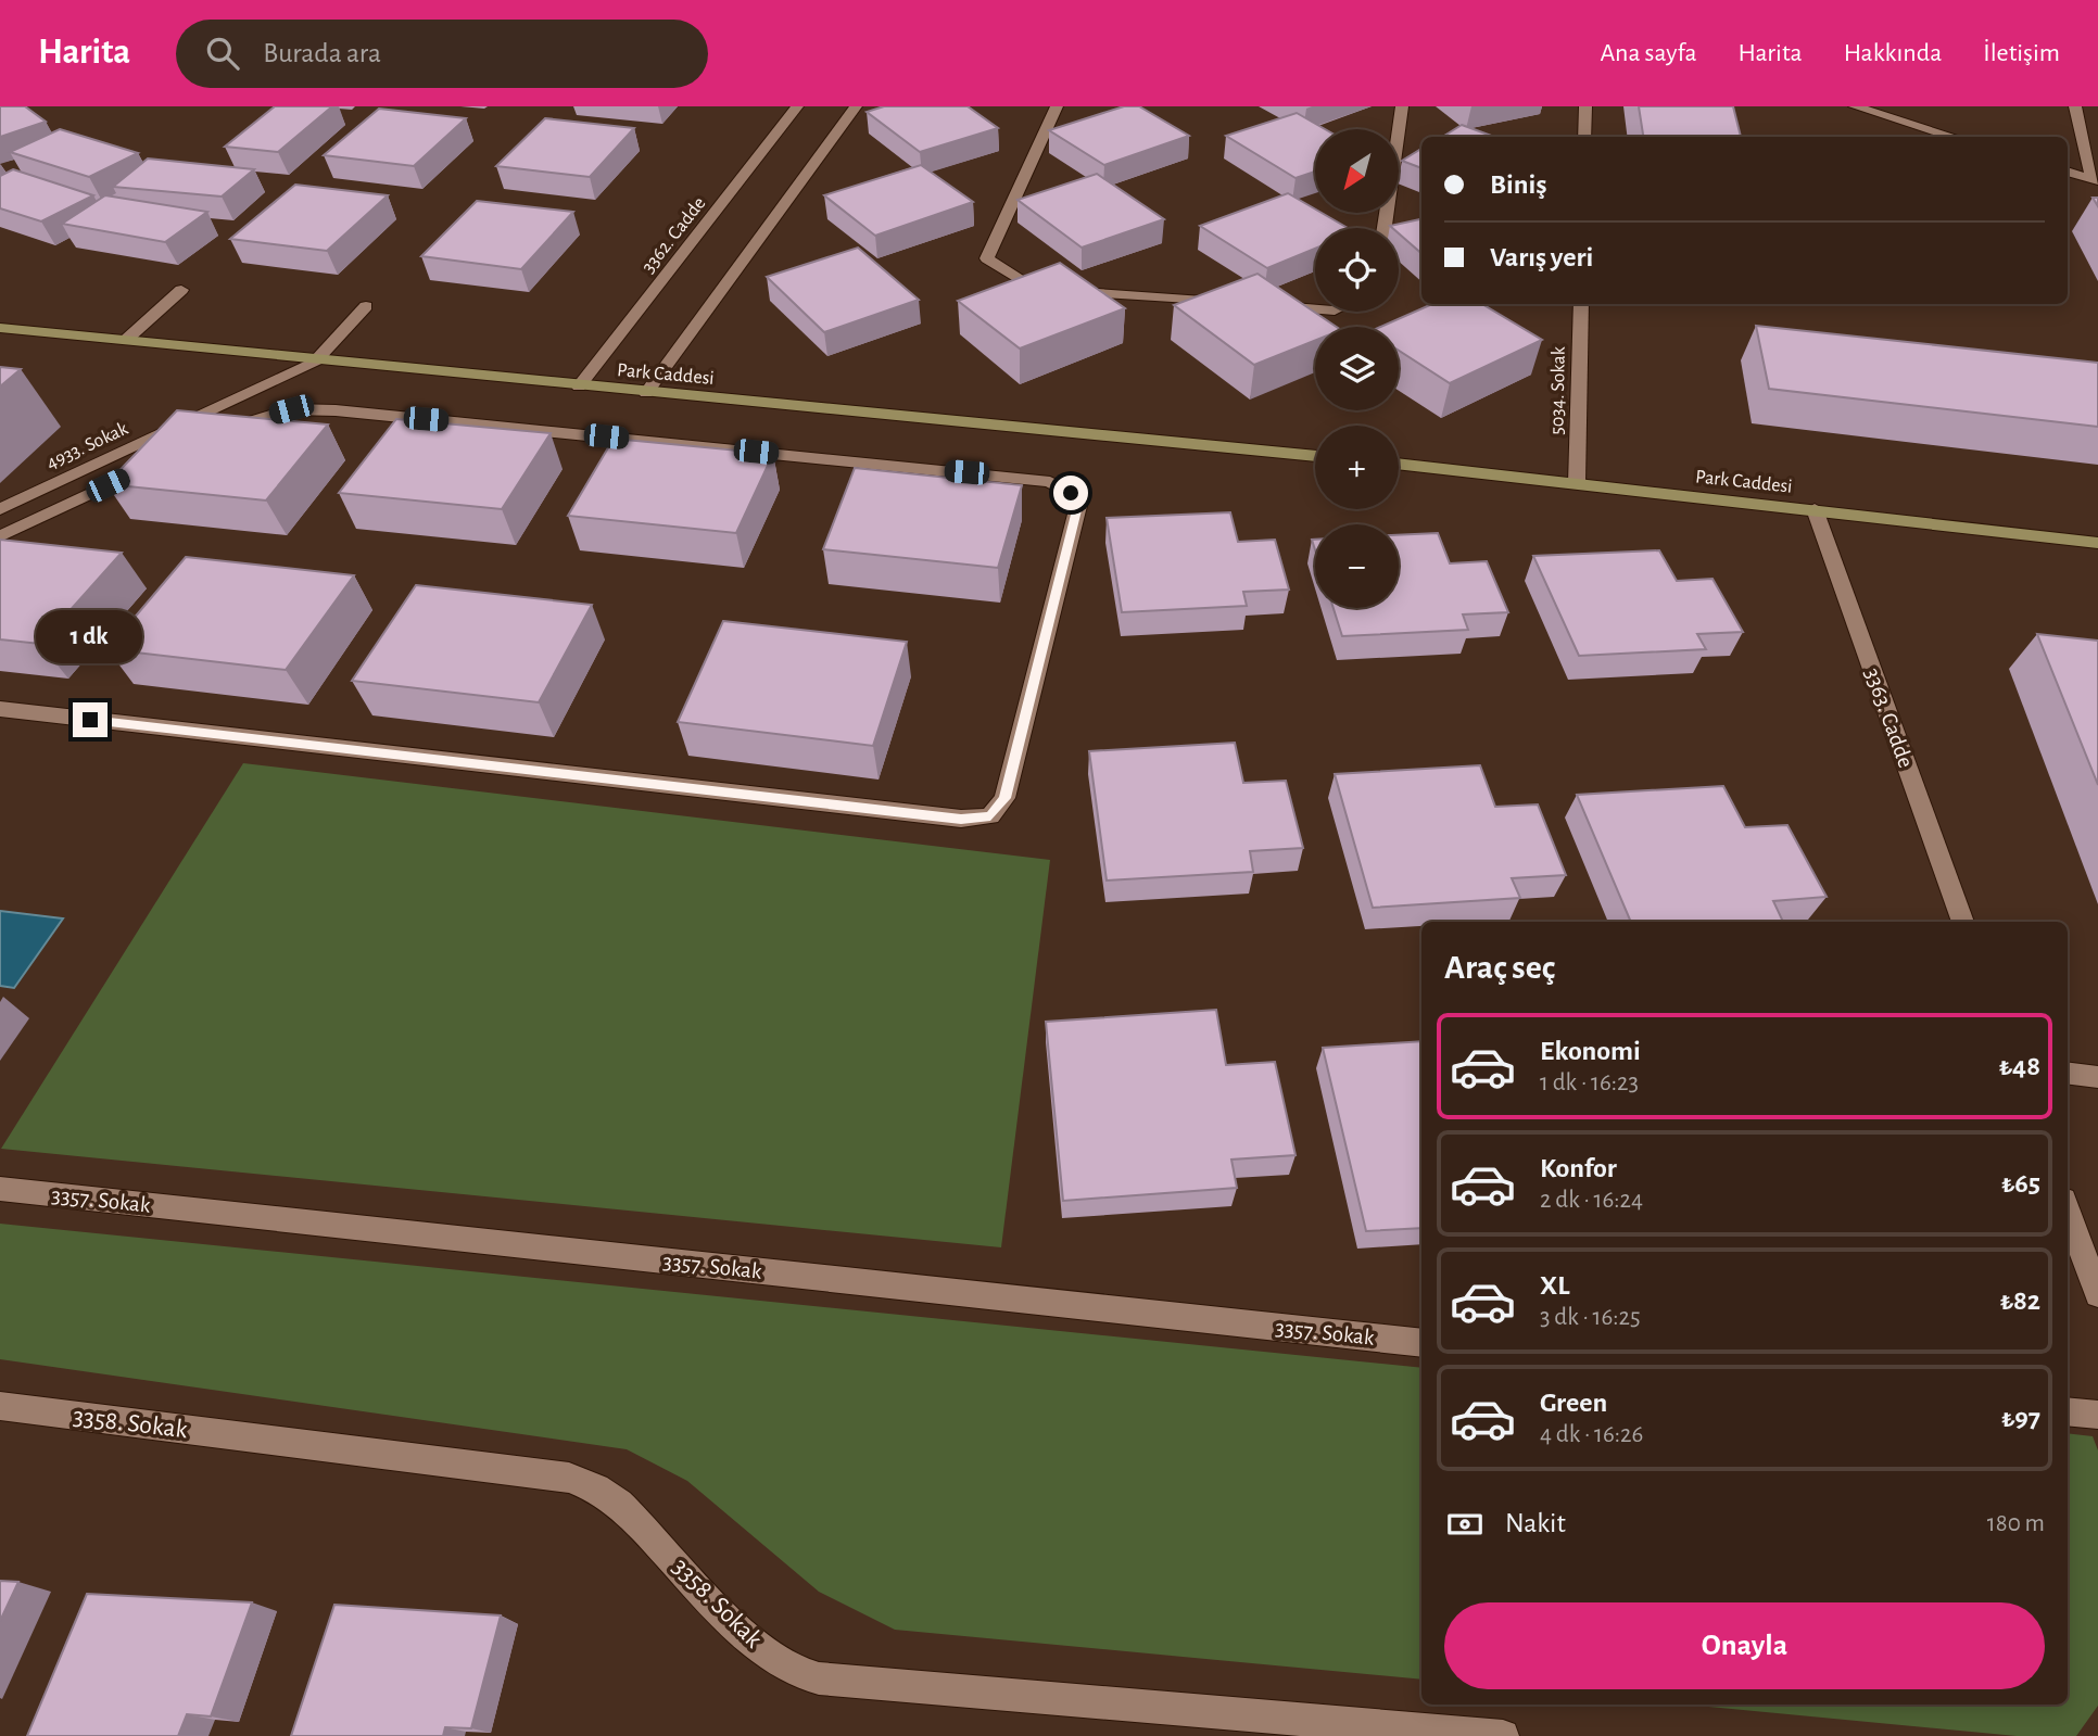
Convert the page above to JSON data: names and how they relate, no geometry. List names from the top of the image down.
{
  "streets": {
    "street": [
      "3362. Cadde",
      "Park Caddesi",
      "5034. Sokak",
      "4933. Sokak",
      "3363. Cadde",
      "3357. Sokak",
      "3358. Sokak"
    ]
  },
  "crossings": [
    ["3362. Cadde", "Park Caddesi"],
    ["Park Caddesi", "5034. Sokak"],
    ["Park Caddesi", "4933. Sokak"],
    ["Park Caddesi", "3363. Cadde"]
  ],
  "north": "bottom left",
  "page": {
    "header": "Harita",
    "search": "Burada ara",
    "nav": [
      "Ana sayfa",
      "Harita",
      "Hakkında",
      "İletişim"
    ],
    "map_buttons": ["+", "−"],
    "banner": ["Biniş", "Varış yeri"],
    "bubble": "1 dk",
    "heading": "Araç seç",
    "list": [
      {
        "name": "Ekonomi",
        "note": "1 dk · 16:23",
        "value": "₺48"
      },
      {
        "name": "Konfor",
        "note": "2 dk · 16:24",
        "value": "₺65"
      },
      {
        "name": "XL",
        "note": "3 dk · 16:25",
        "value": "₺82"
      },
      {
        "name": "Green",
        "note": "4 dk · 16:26",
        "value": "₺97"
      }
    ],
    "pay": ["Nakit", "180 m"],
    "buttons": "Onayla"
  }
}
